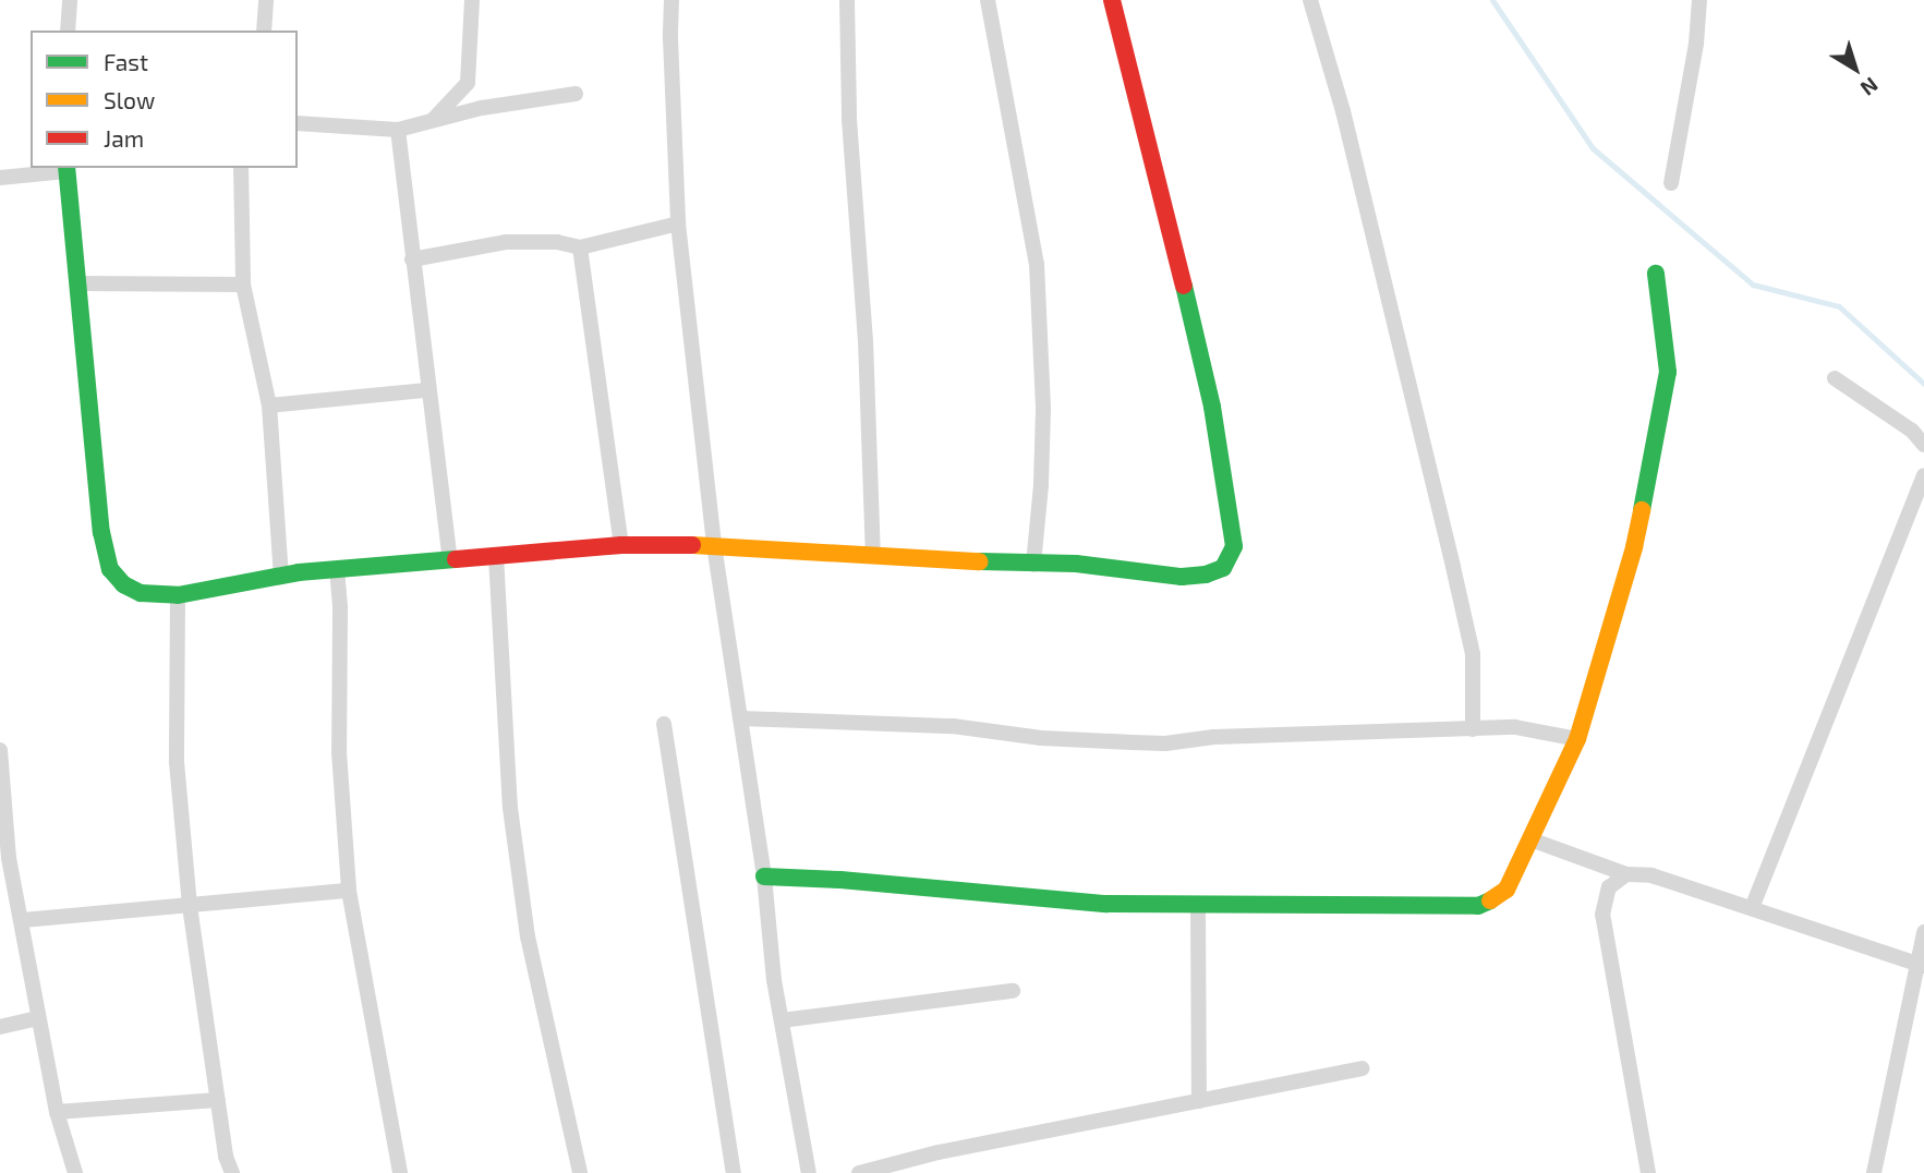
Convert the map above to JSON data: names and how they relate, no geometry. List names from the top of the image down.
{
  "legend": ["Fast", "Slow", "Jam"],
  "north": "bottom right"
}
